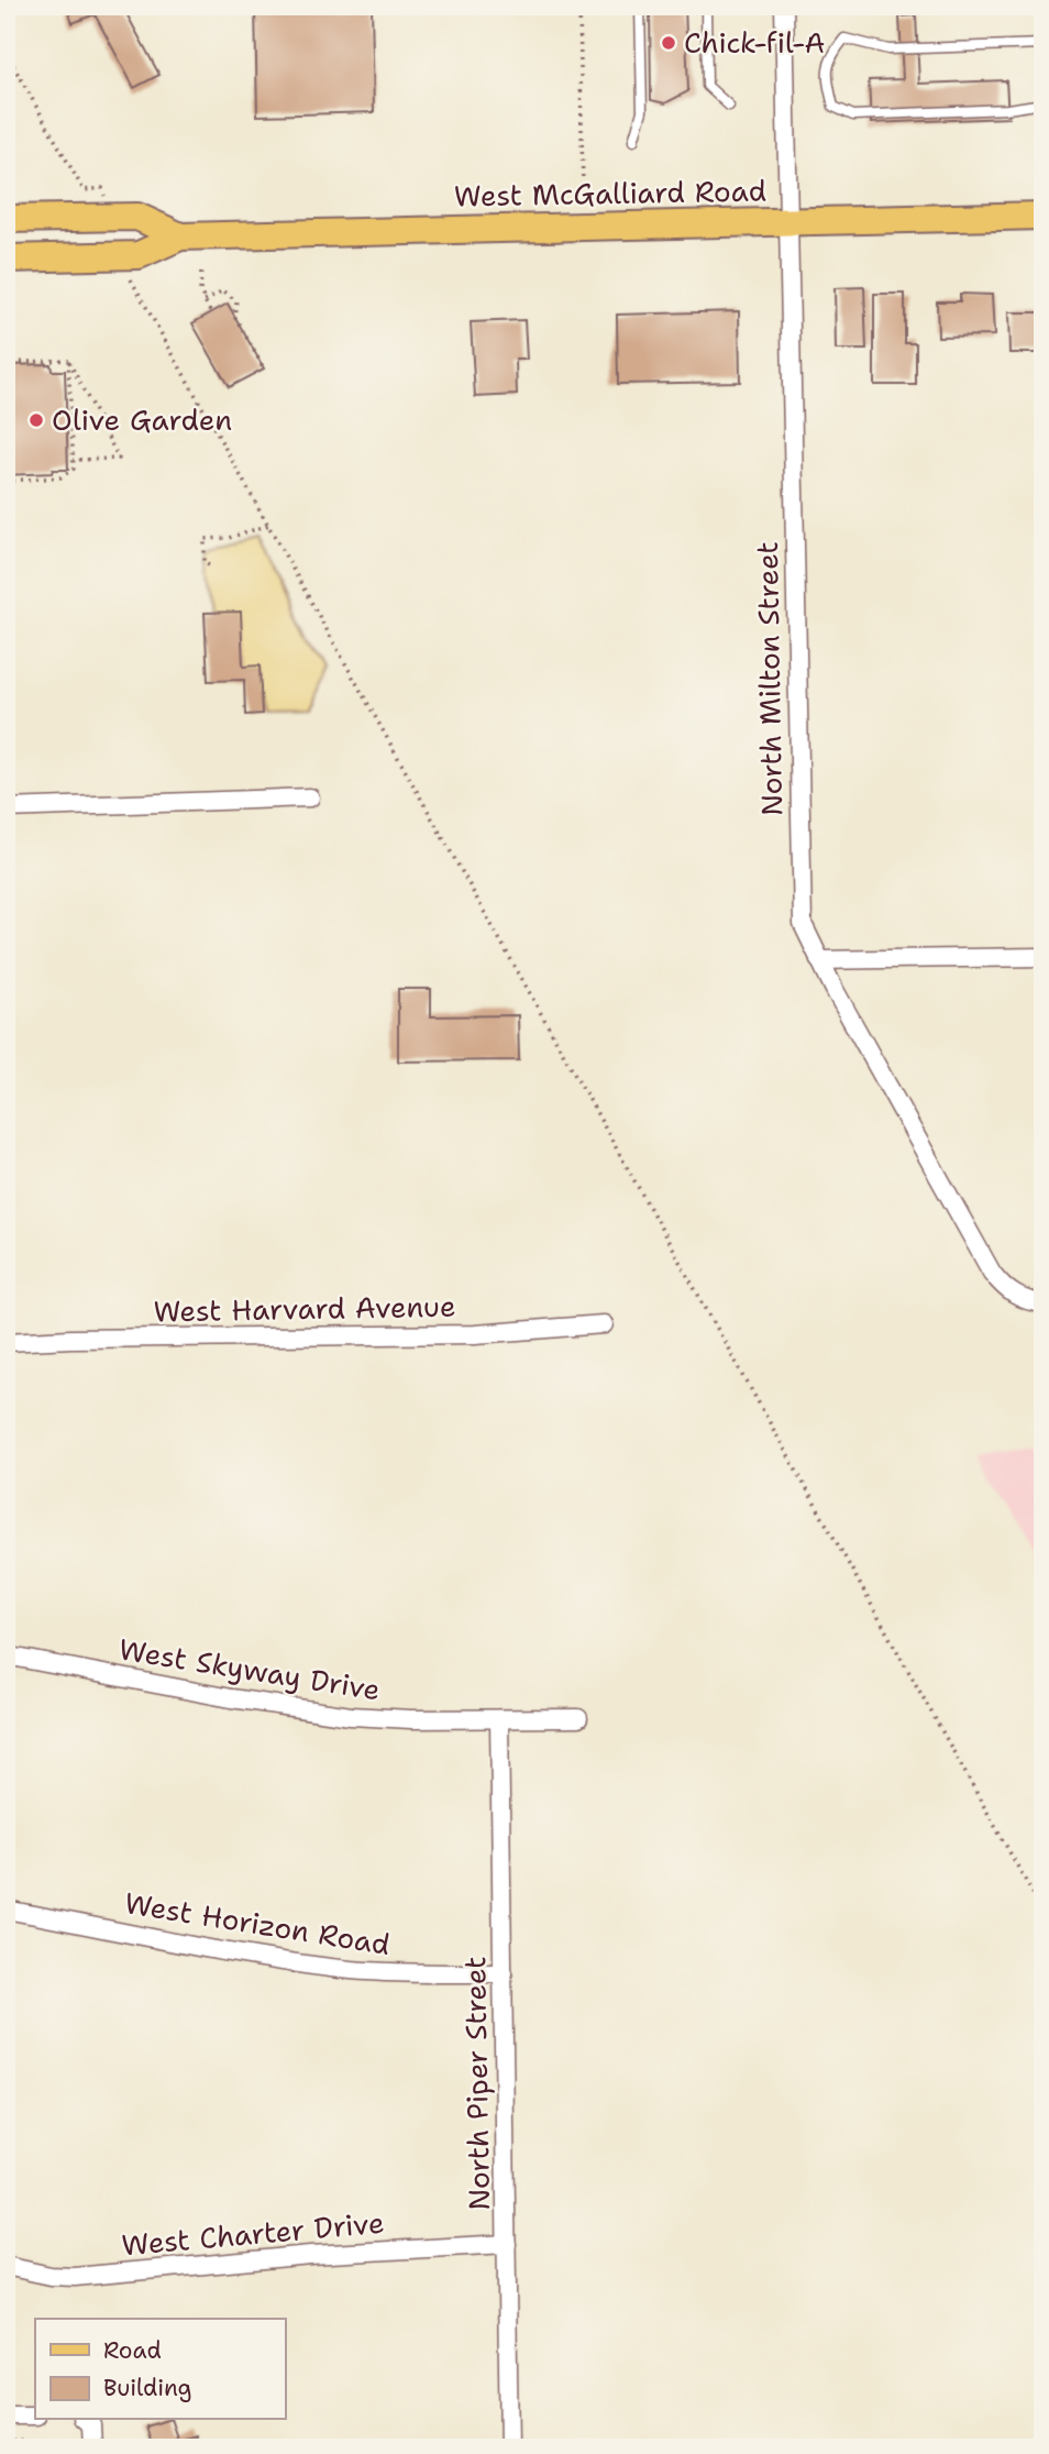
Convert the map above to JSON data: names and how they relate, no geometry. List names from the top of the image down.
{
  "streets": {
    "main road": ["West McGalliard Road"],
    "street": [
      "North Milton Street",
      "West Harvard Avenue",
      "West Skyway Drive",
      "West Horizon Road",
      "North Piper Street",
      "West Charter Drive"
    ]
  },
  "crossings": [
    ["West McGalliard Road", "North Milton Street"],
    ["West Skyway Drive", "North Piper Street"],
    ["West Horizon Road", "North Piper Street"],
    ["North Piper Street", "West Charter Drive"]
  ],
  "places": ["Chick-fil-A", "Olive Garden"],
  "legend": ["Road", "Building"]
}
